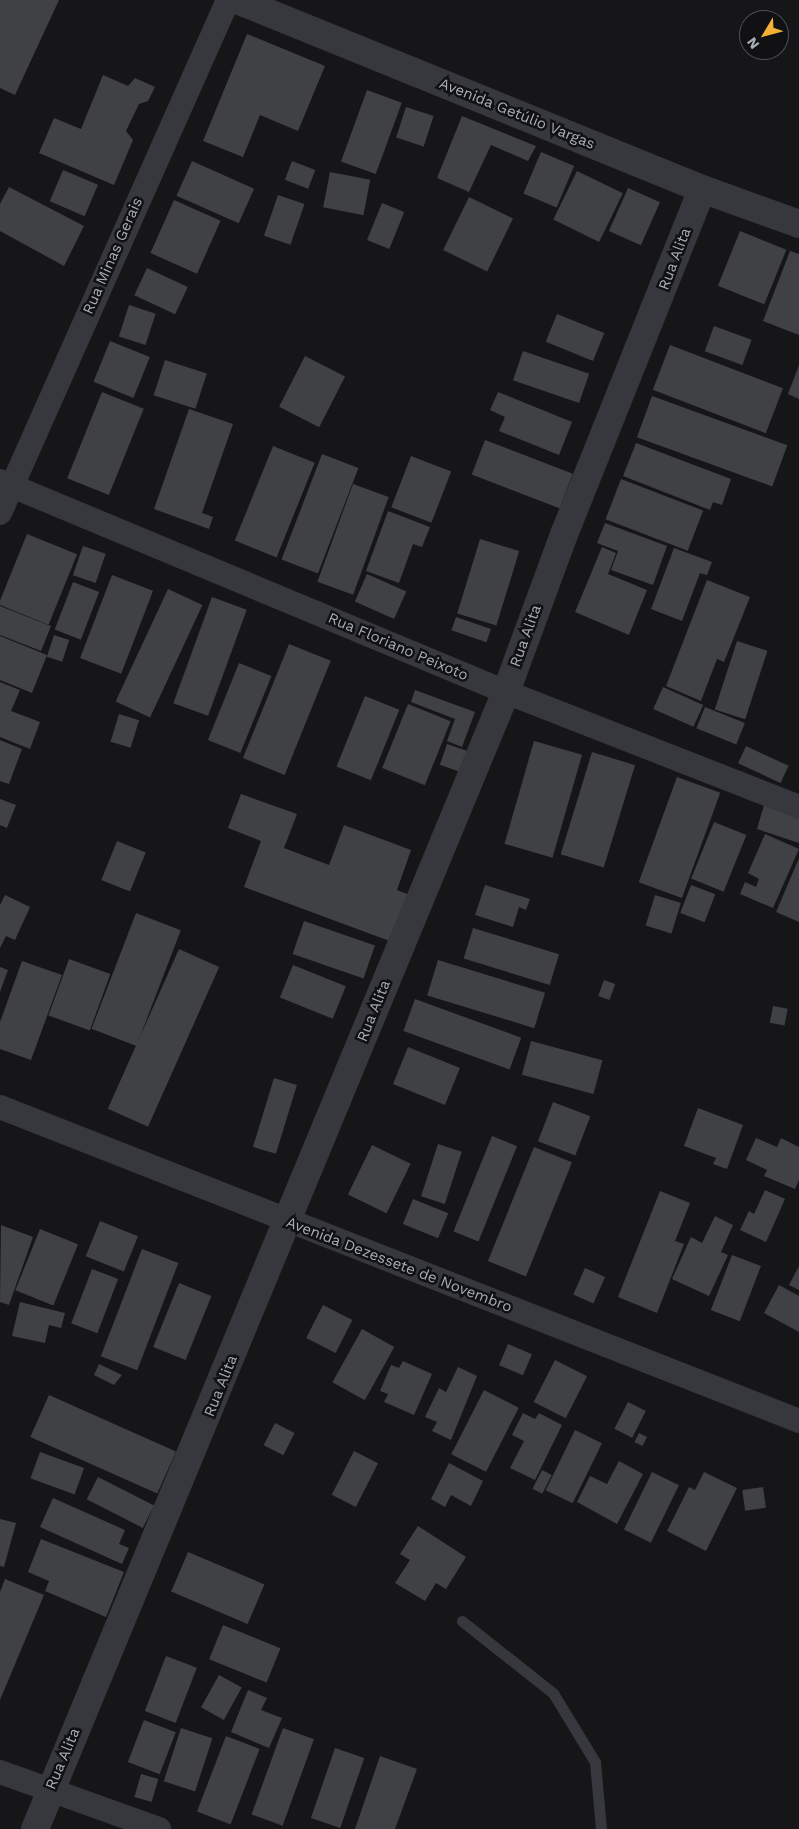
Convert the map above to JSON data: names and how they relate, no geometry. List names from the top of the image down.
{
  "streets": {
    "street": [
      "Avenida Getúlio Vargas",
      "Rua Minas Gerais",
      "Rua Alita",
      "Rua Floriano Peixoto",
      "Avenida Dezessete de Novembro"
    ]
  },
  "crossings": [
    ["Avenida Getúlio Vargas", "Rua Alita"],
    ["Rua Minas Gerais", "Rua Floriano Peixoto"],
    ["Rua Alita", "Rua Floriano Peixoto"],
    ["Rua Alita", "Avenida Dezessete de Novembro"]
  ],
  "north": "bottom left"
}
